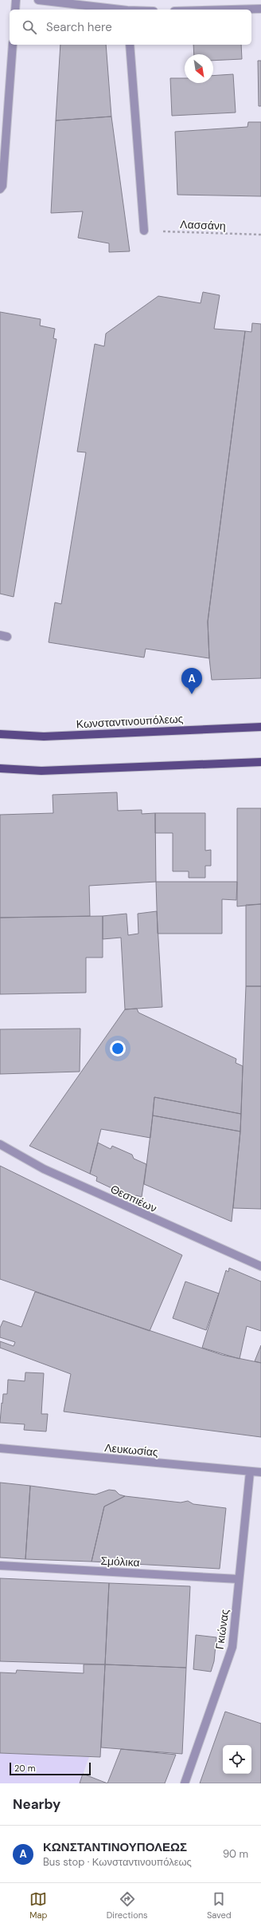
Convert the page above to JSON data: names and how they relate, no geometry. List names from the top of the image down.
{
  "streets": {
    "main road": ["Κωνσταντινουπόλεως"],
    "street": [
      "Θεσπιέων",
      "Λευκωσίας",
      "Σμόλικα",
      "Γκιώνας"
    ],
    "path": ["Λασσάνη"]
  },
  "crossings": [
    ["Λευκωσίας", "Γκιώνας"],
    ["Σμόλικα", "Γκιώνας"]
  ],
  "scale_bar": "20 m",
  "north": "bottom right",
  "page": {
    "search": "Search here",
    "pins": "A",
    "scale": "20 m",
    "heading": "Nearby",
    "list": [
      {
        "mark": "A",
        "name": "ΚΩΝΣΤΑΝΤΙΝΟΥΠΟΛΕΩΣ",
        "note": "Bus stop · Κωνσταντινουπόλεως",
        "value": "90 m"
      }
    ],
    "nav": ["Map", "Directions", "Saved"]
  }
}
